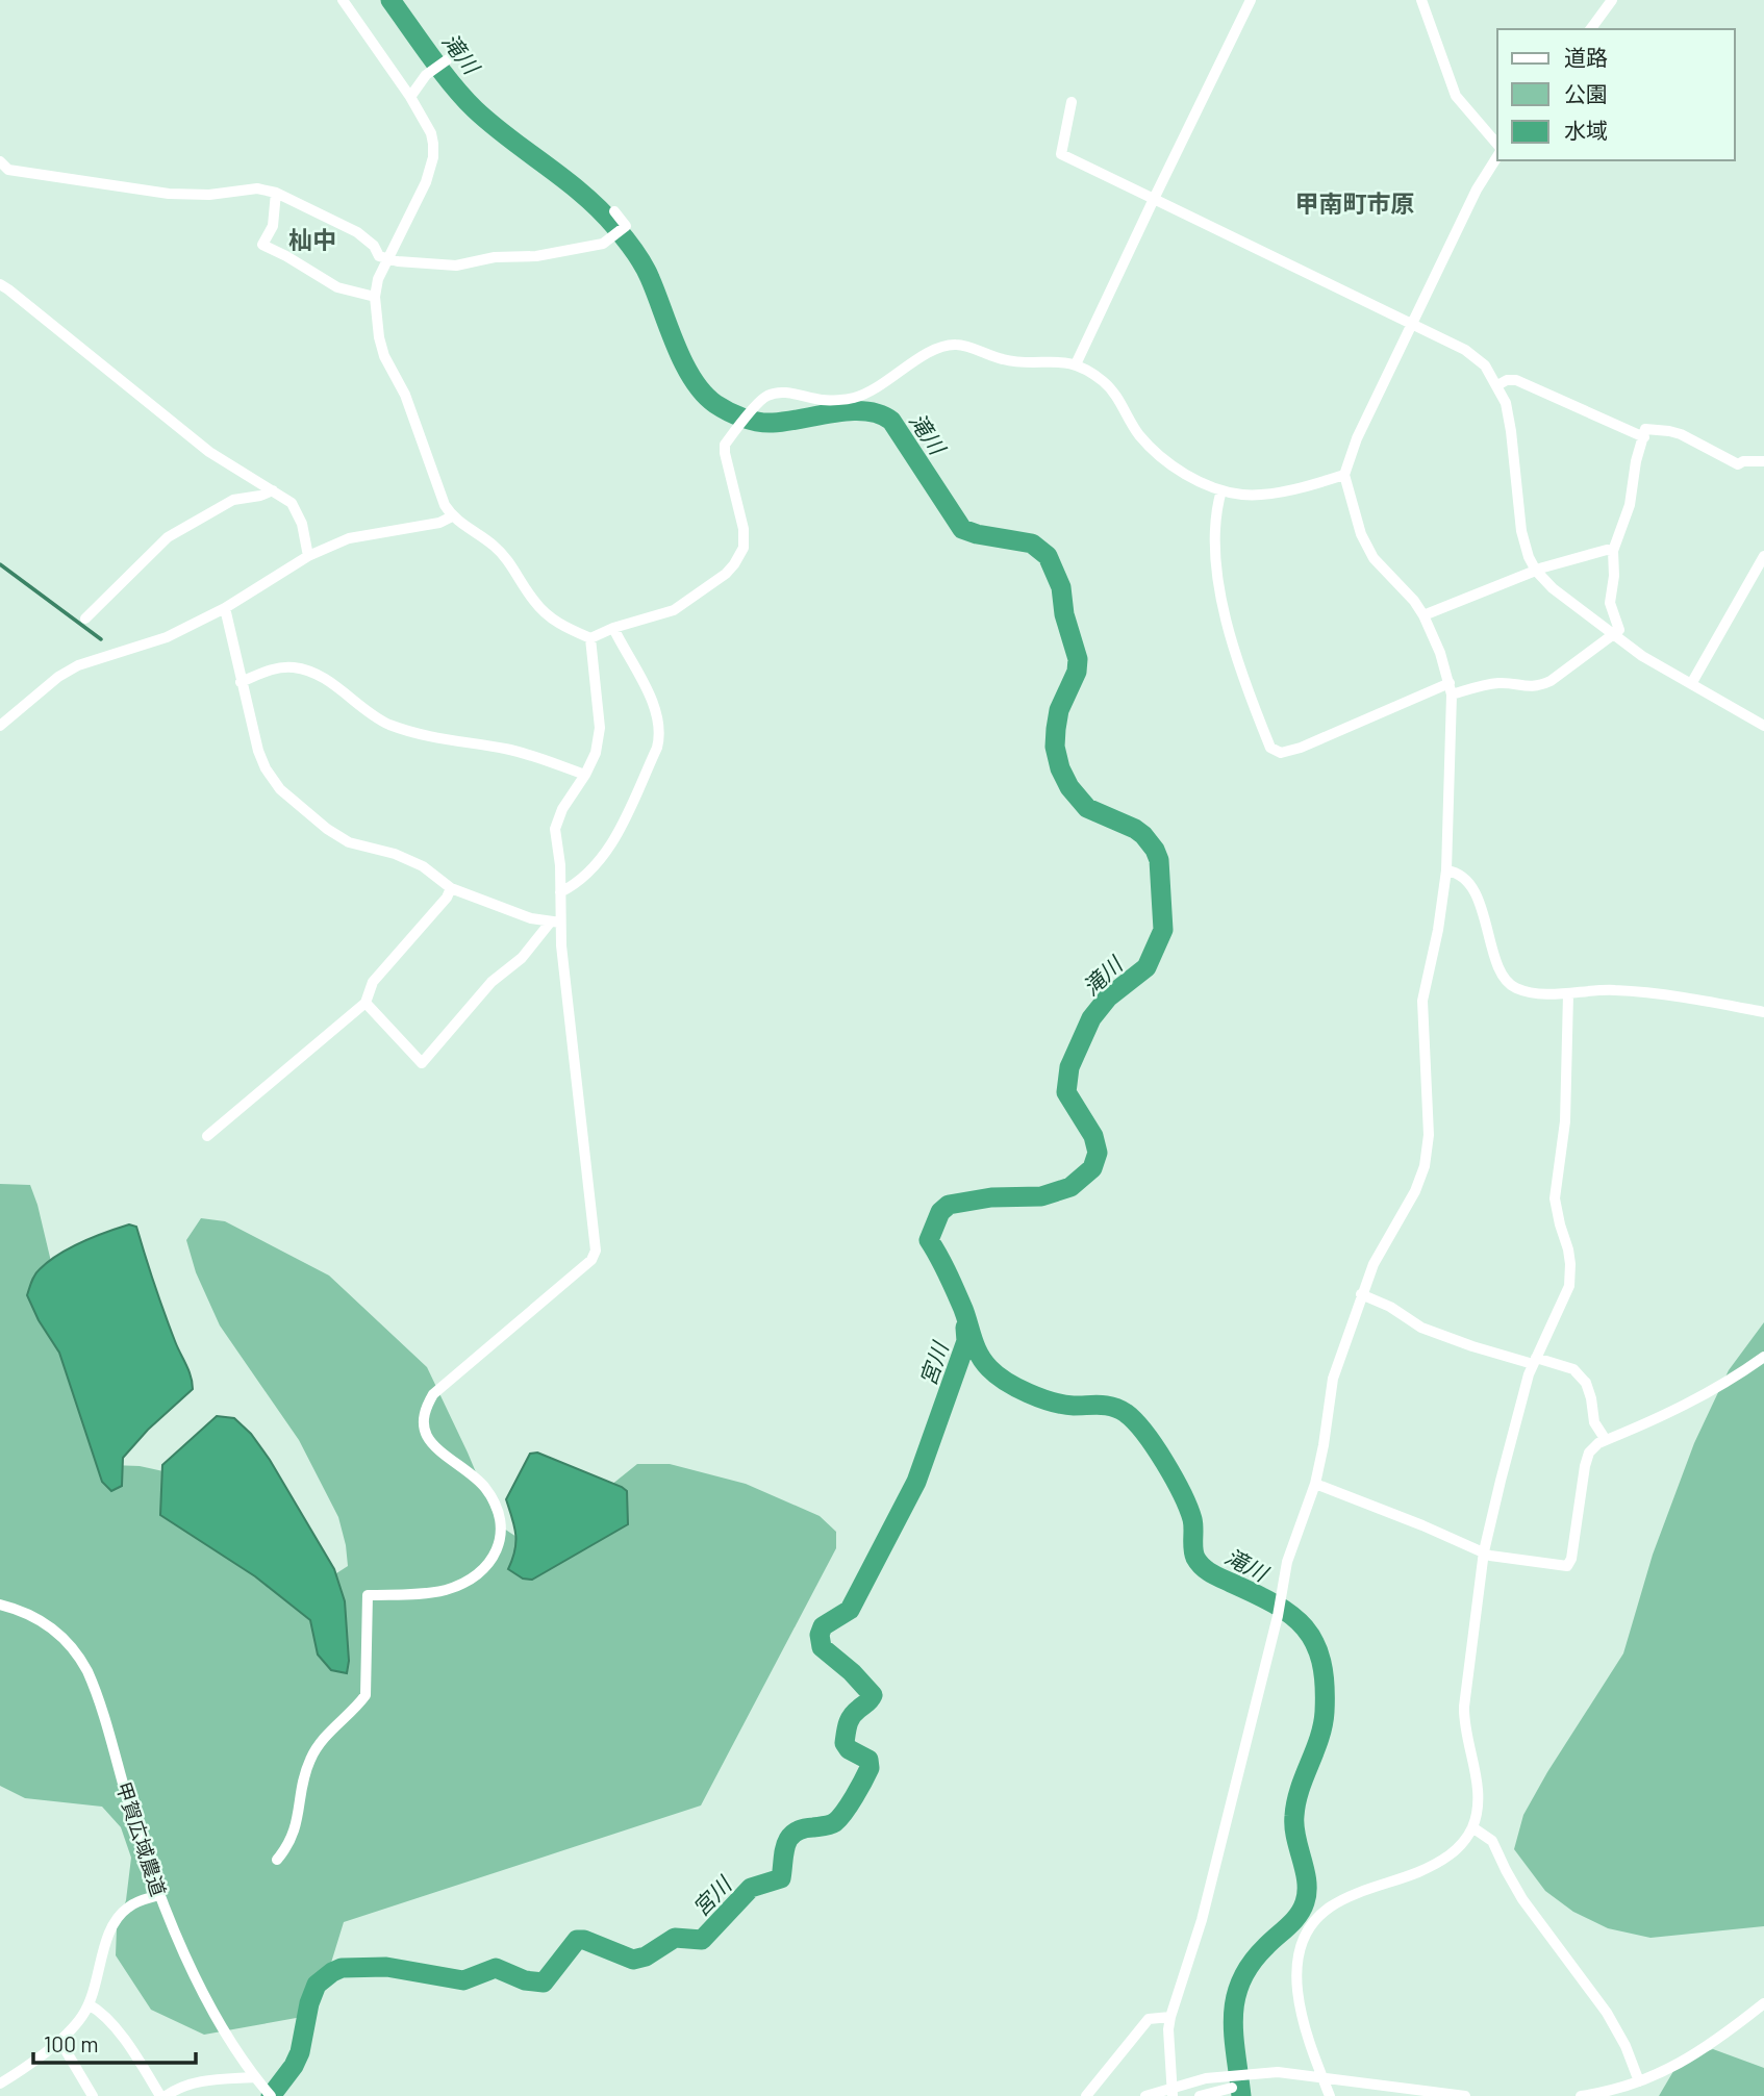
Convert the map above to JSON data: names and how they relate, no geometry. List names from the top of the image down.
{
  "streets": {
    "street": ["甲賀広域農道"]
  },
  "districts": ["甲南町市原", "杣中"],
  "water": ["滝川", "宮川"],
  "legend": ["道路", "公園", "水域"],
  "scale_bar": "100 m"
}
